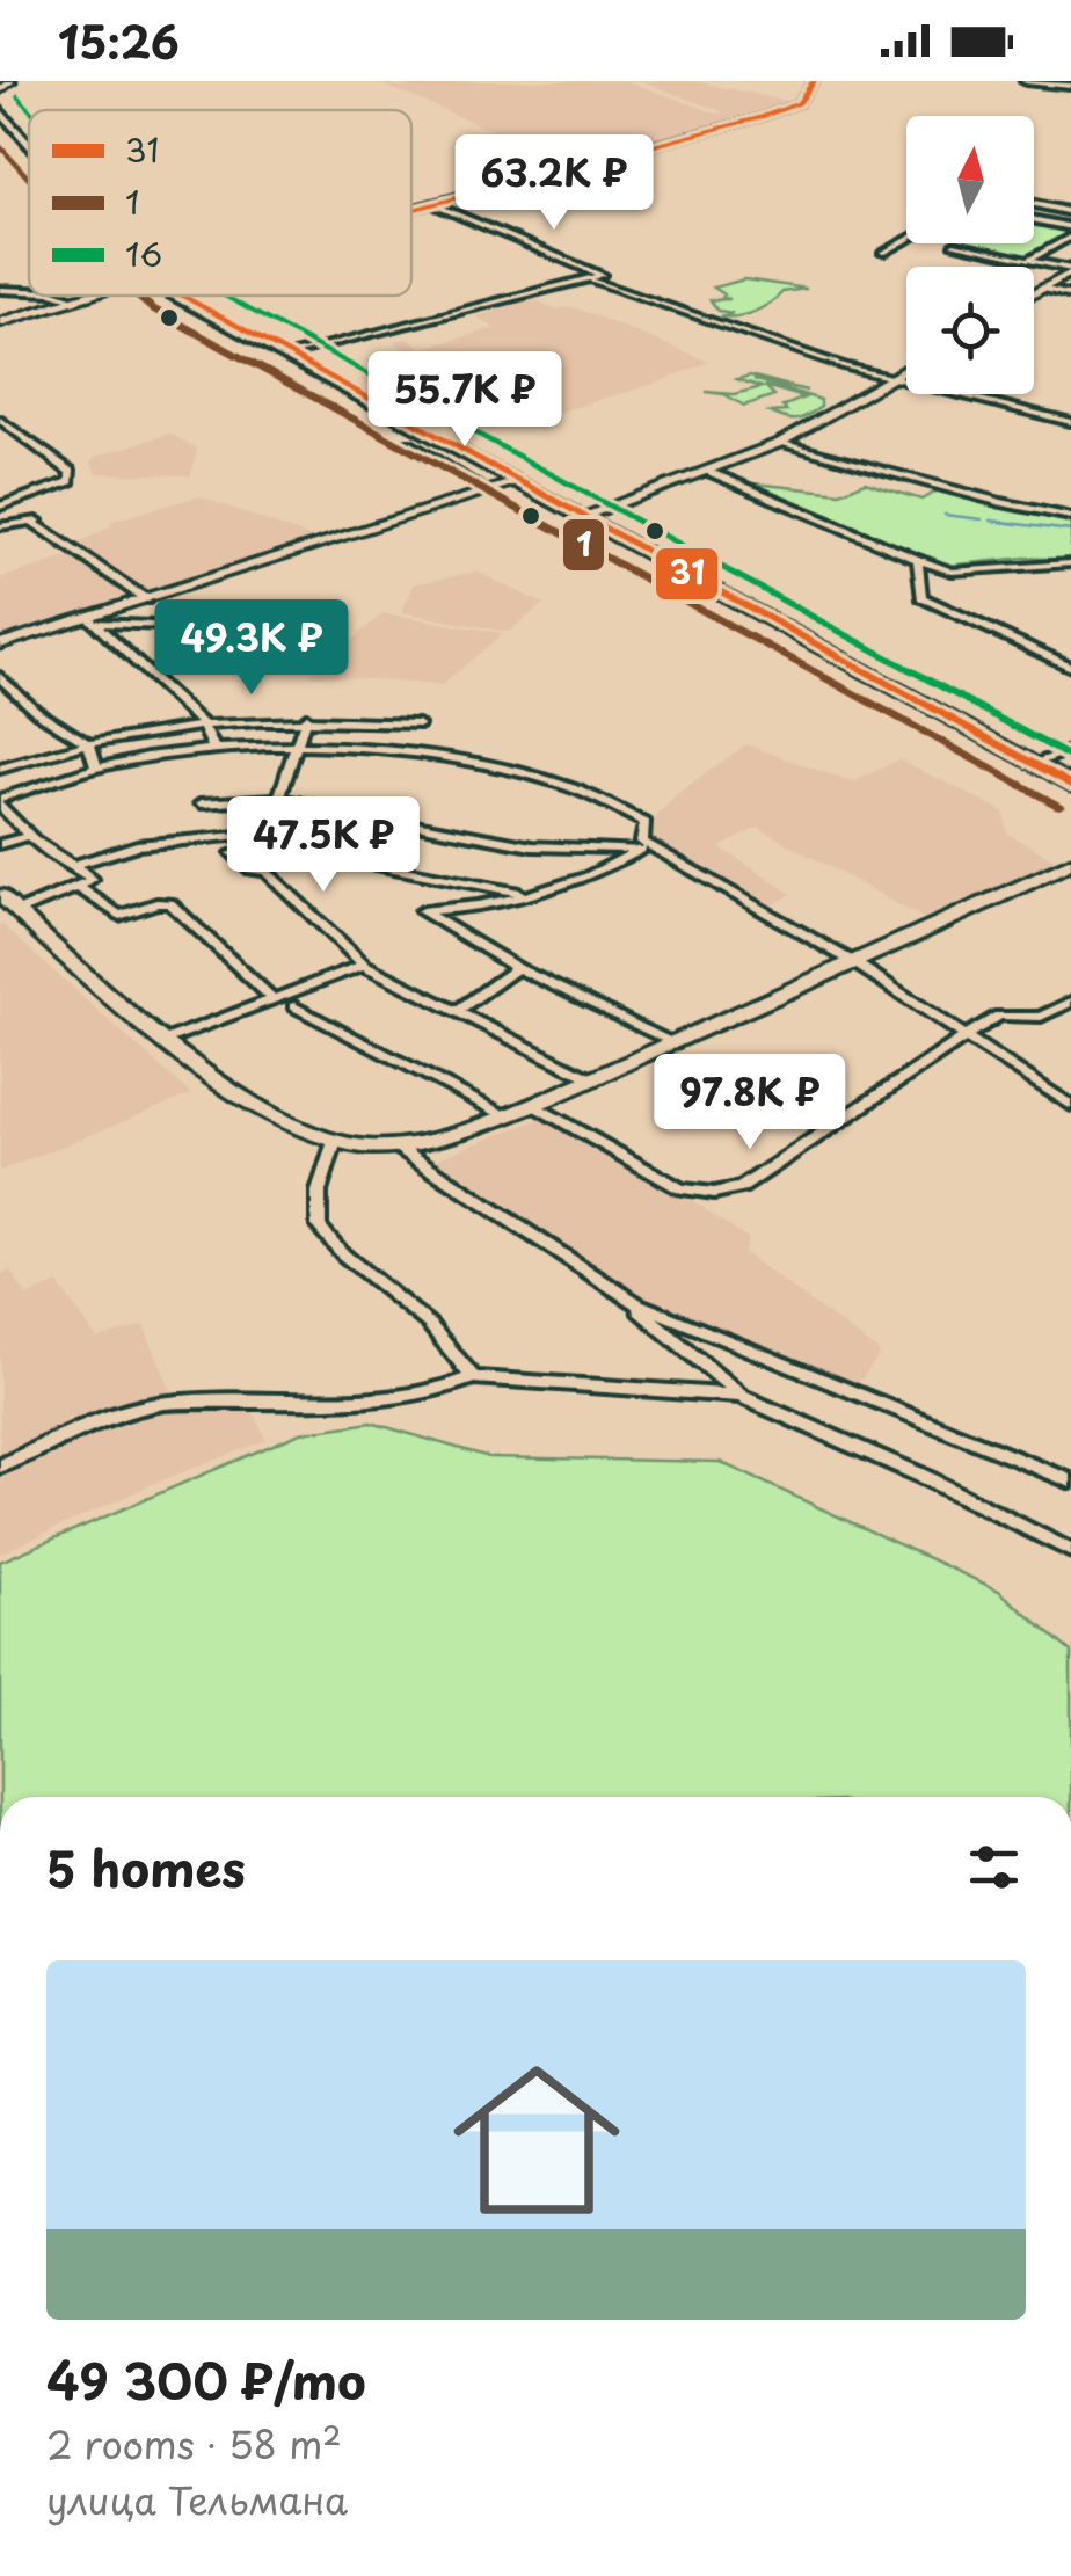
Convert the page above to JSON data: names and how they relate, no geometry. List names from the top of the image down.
{
  "lines": ["transit line 31", "transit line 16", "transit line 1"],
  "legend": ["31", "1", "16"],
  "north": "top",
  "page": {
    "status": "15:26",
    "price": [
      "63.2K ₽",
      "55.7K ₽",
      "49.3K ₽",
      "47.5K ₽",
      "97.8K ₽"
    ],
    "heading": "5 homes",
    "list": [
      {
        "name": "49 300 ₽/mo",
        "note": "2 rooms · 58 m² · улица Тельмана"
      }
    ]
  }
}
